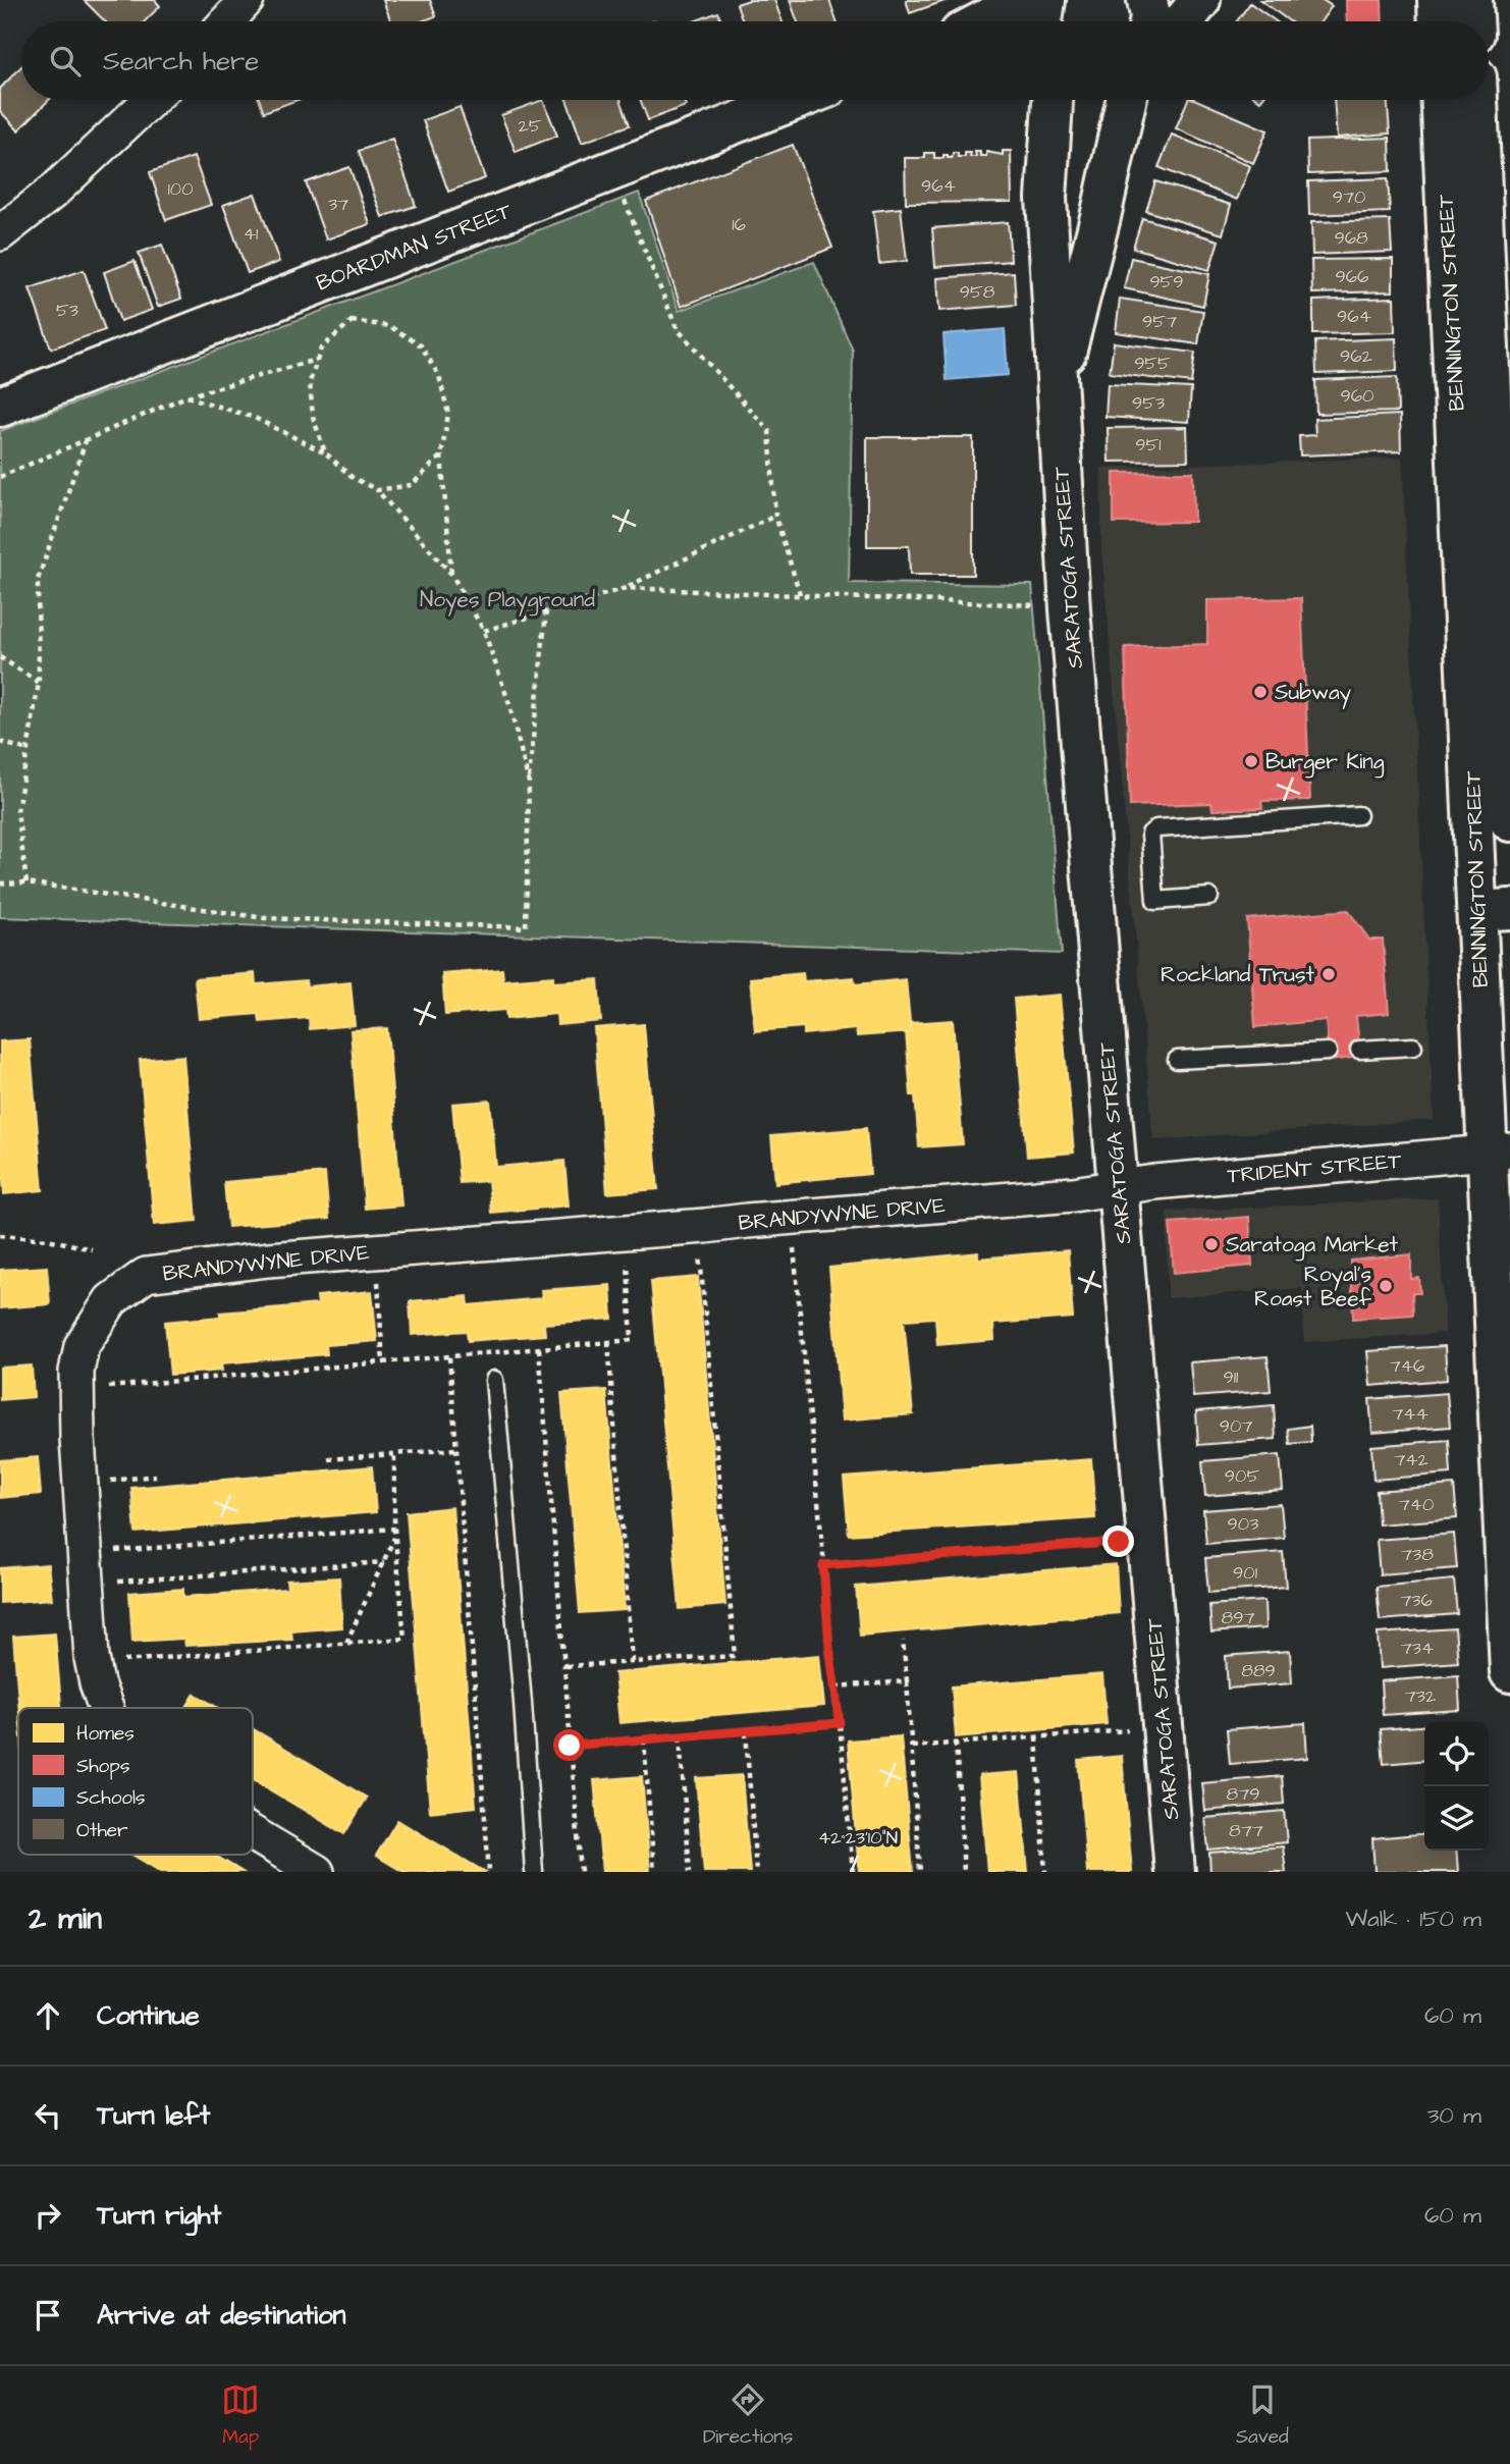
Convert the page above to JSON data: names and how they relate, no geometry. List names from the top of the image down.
{
  "streets": {
    "main road": ["BOARDMAN STREET", "BENNINGTON STREET", "SARATOGA STREET"],
    "street": ["TRIDENT STREET", "BRANDYWYNE DRIVE"]
  },
  "crossings": [
    ["BENNINGTON STREET", "TRIDENT STREET"],
    ["SARATOGA STREET", "TRIDENT STREET"],
    ["SARATOGA STREET", "BRANDYWYNE DRIVE"],
    ["TRIDENT STREET", "BRANDYWYNE DRIVE"]
  ],
  "parks": ["Noyes Playground"],
  "places": [
    "Subway",
    "Burger King",
    "Rockland Trust",
    "Saratoga Market",
    "Royal's Roast Beef"
  ],
  "house_numbers": [
    "25",
    "964",
    "100",
    "970",
    "37",
    "16",
    "41",
    "968",
    "966",
    "959",
    "958",
    "53",
    "964",
    "957",
    "962",
    "955",
    "960",
    "953",
    "951",
    "746",
    "911",
    "744",
    "907",
    "742",
    "905",
    "740",
    "903",
    "738",
    "901",
    "736",
    "897",
    "734",
    "889",
    "732",
    "879",
    "877"
  ],
  "legend": [
    "Homes",
    "Shops",
    "Schools",
    "Other"
  ],
  "page": {
    "search": "Search here",
    "heading": ["2 min", "Walk · 150 m"],
    "list": [
      ["Continue", "60 m"],
      ["Turn left", "30 m"],
      ["Turn right", "60 m"],
      "Arrive at destination"
    ],
    "nav": ["Map", "Directions", "Saved"]
  },
  "coordinates": ["42°23'10\"N"]
}
